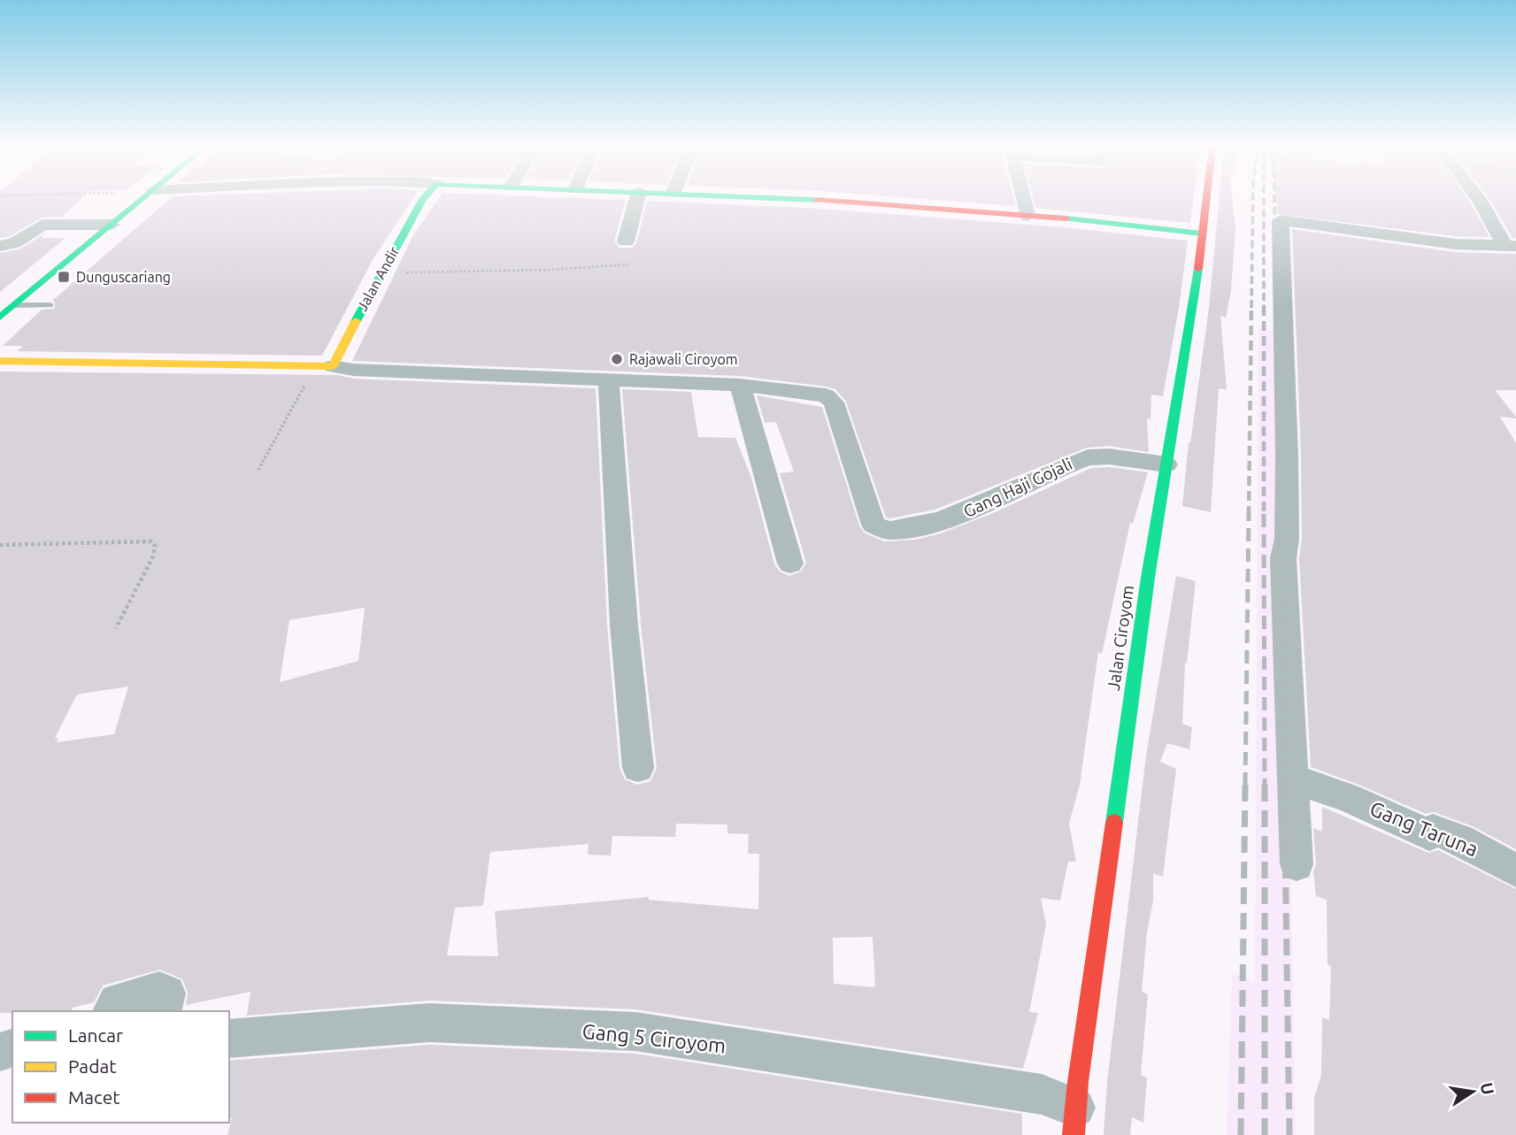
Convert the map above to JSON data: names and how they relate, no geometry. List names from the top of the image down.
{
  "streets": {
    "street": [
      "Jalan Andir",
      "Gang Haji Gojali",
      "Jalan Ciroyom",
      "Gang Taruna",
      "Gang 5 Ciroyom"
    ]
  },
  "crossings": [
    ["Gang Haji Gojali", "Jalan Ciroyom"],
    ["Jalan Ciroyom", "Gang 5 Ciroyom"]
  ],
  "places": {
    "transit": ["Dunguscariang"],
    "other": ["Rajawali Ciroyom"]
  },
  "legend": ["Lancar", "Padat", "Macet"],
  "north": "right"
}
